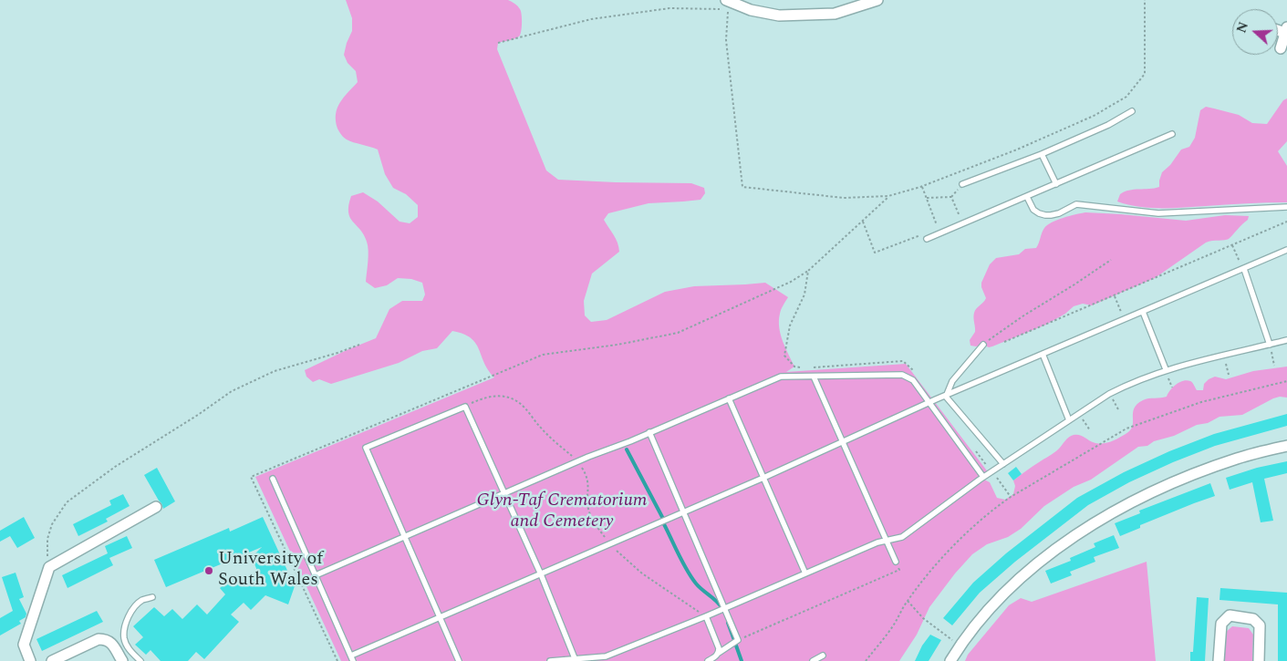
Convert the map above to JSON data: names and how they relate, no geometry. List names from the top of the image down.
{
  "parks": ["Glyn-Taf Crematorium and Cemetery"],
  "places": ["University of South Wales"],
  "north": "left"
}
